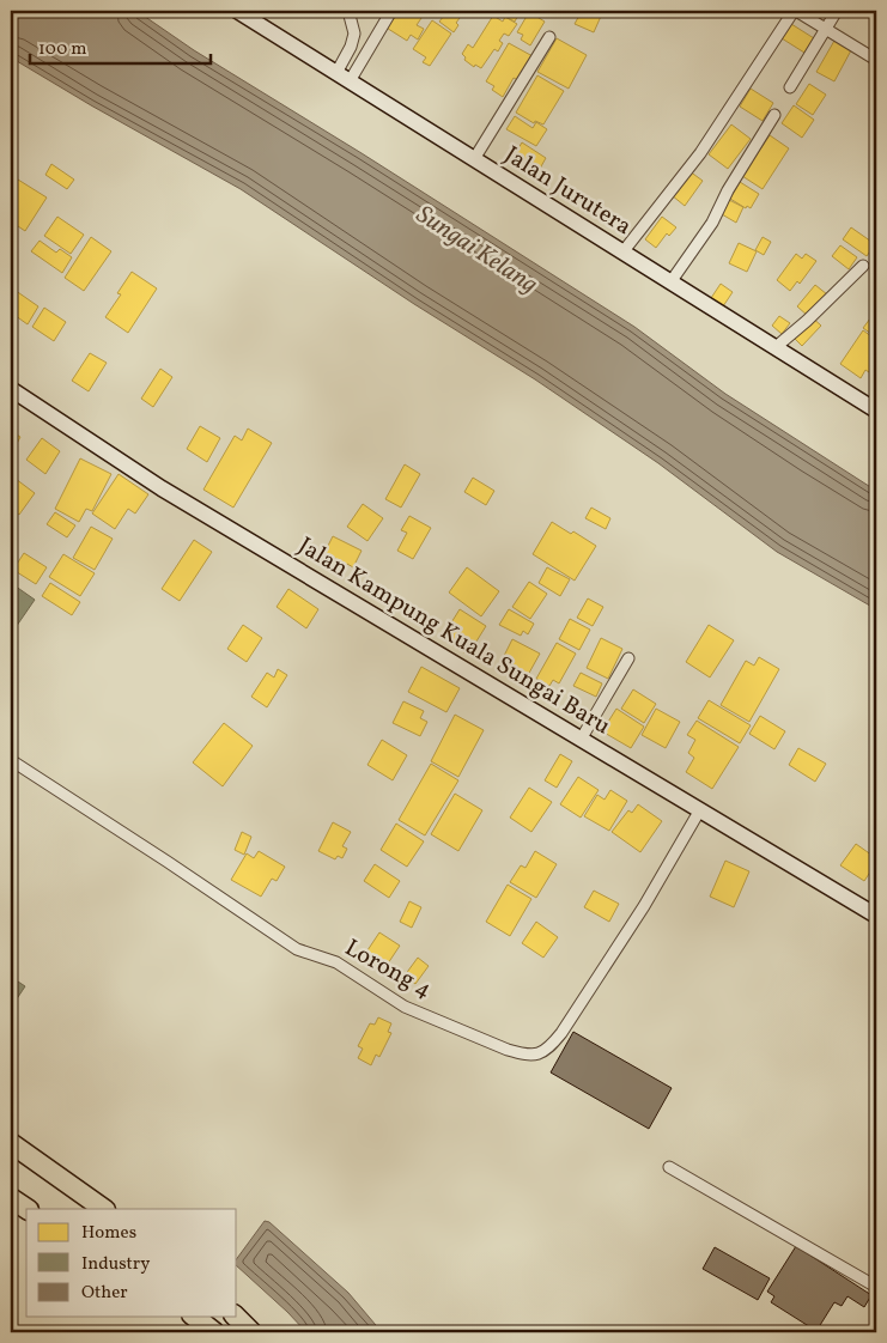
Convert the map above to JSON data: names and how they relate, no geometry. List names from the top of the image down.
{
  "streets": {
    "street": ["Jalan Jurutera", "Jalan Kampung Kuala Sungai Baru", "Lorong 4"]
  },
  "crossings": [
    ["Jalan Kampung Kuala Sungai Baru", "Lorong 4"]
  ],
  "water": ["Sungai Kelang"],
  "legend": ["Homes", "Industry", "Other"],
  "scale_bar": "100 m"
}
